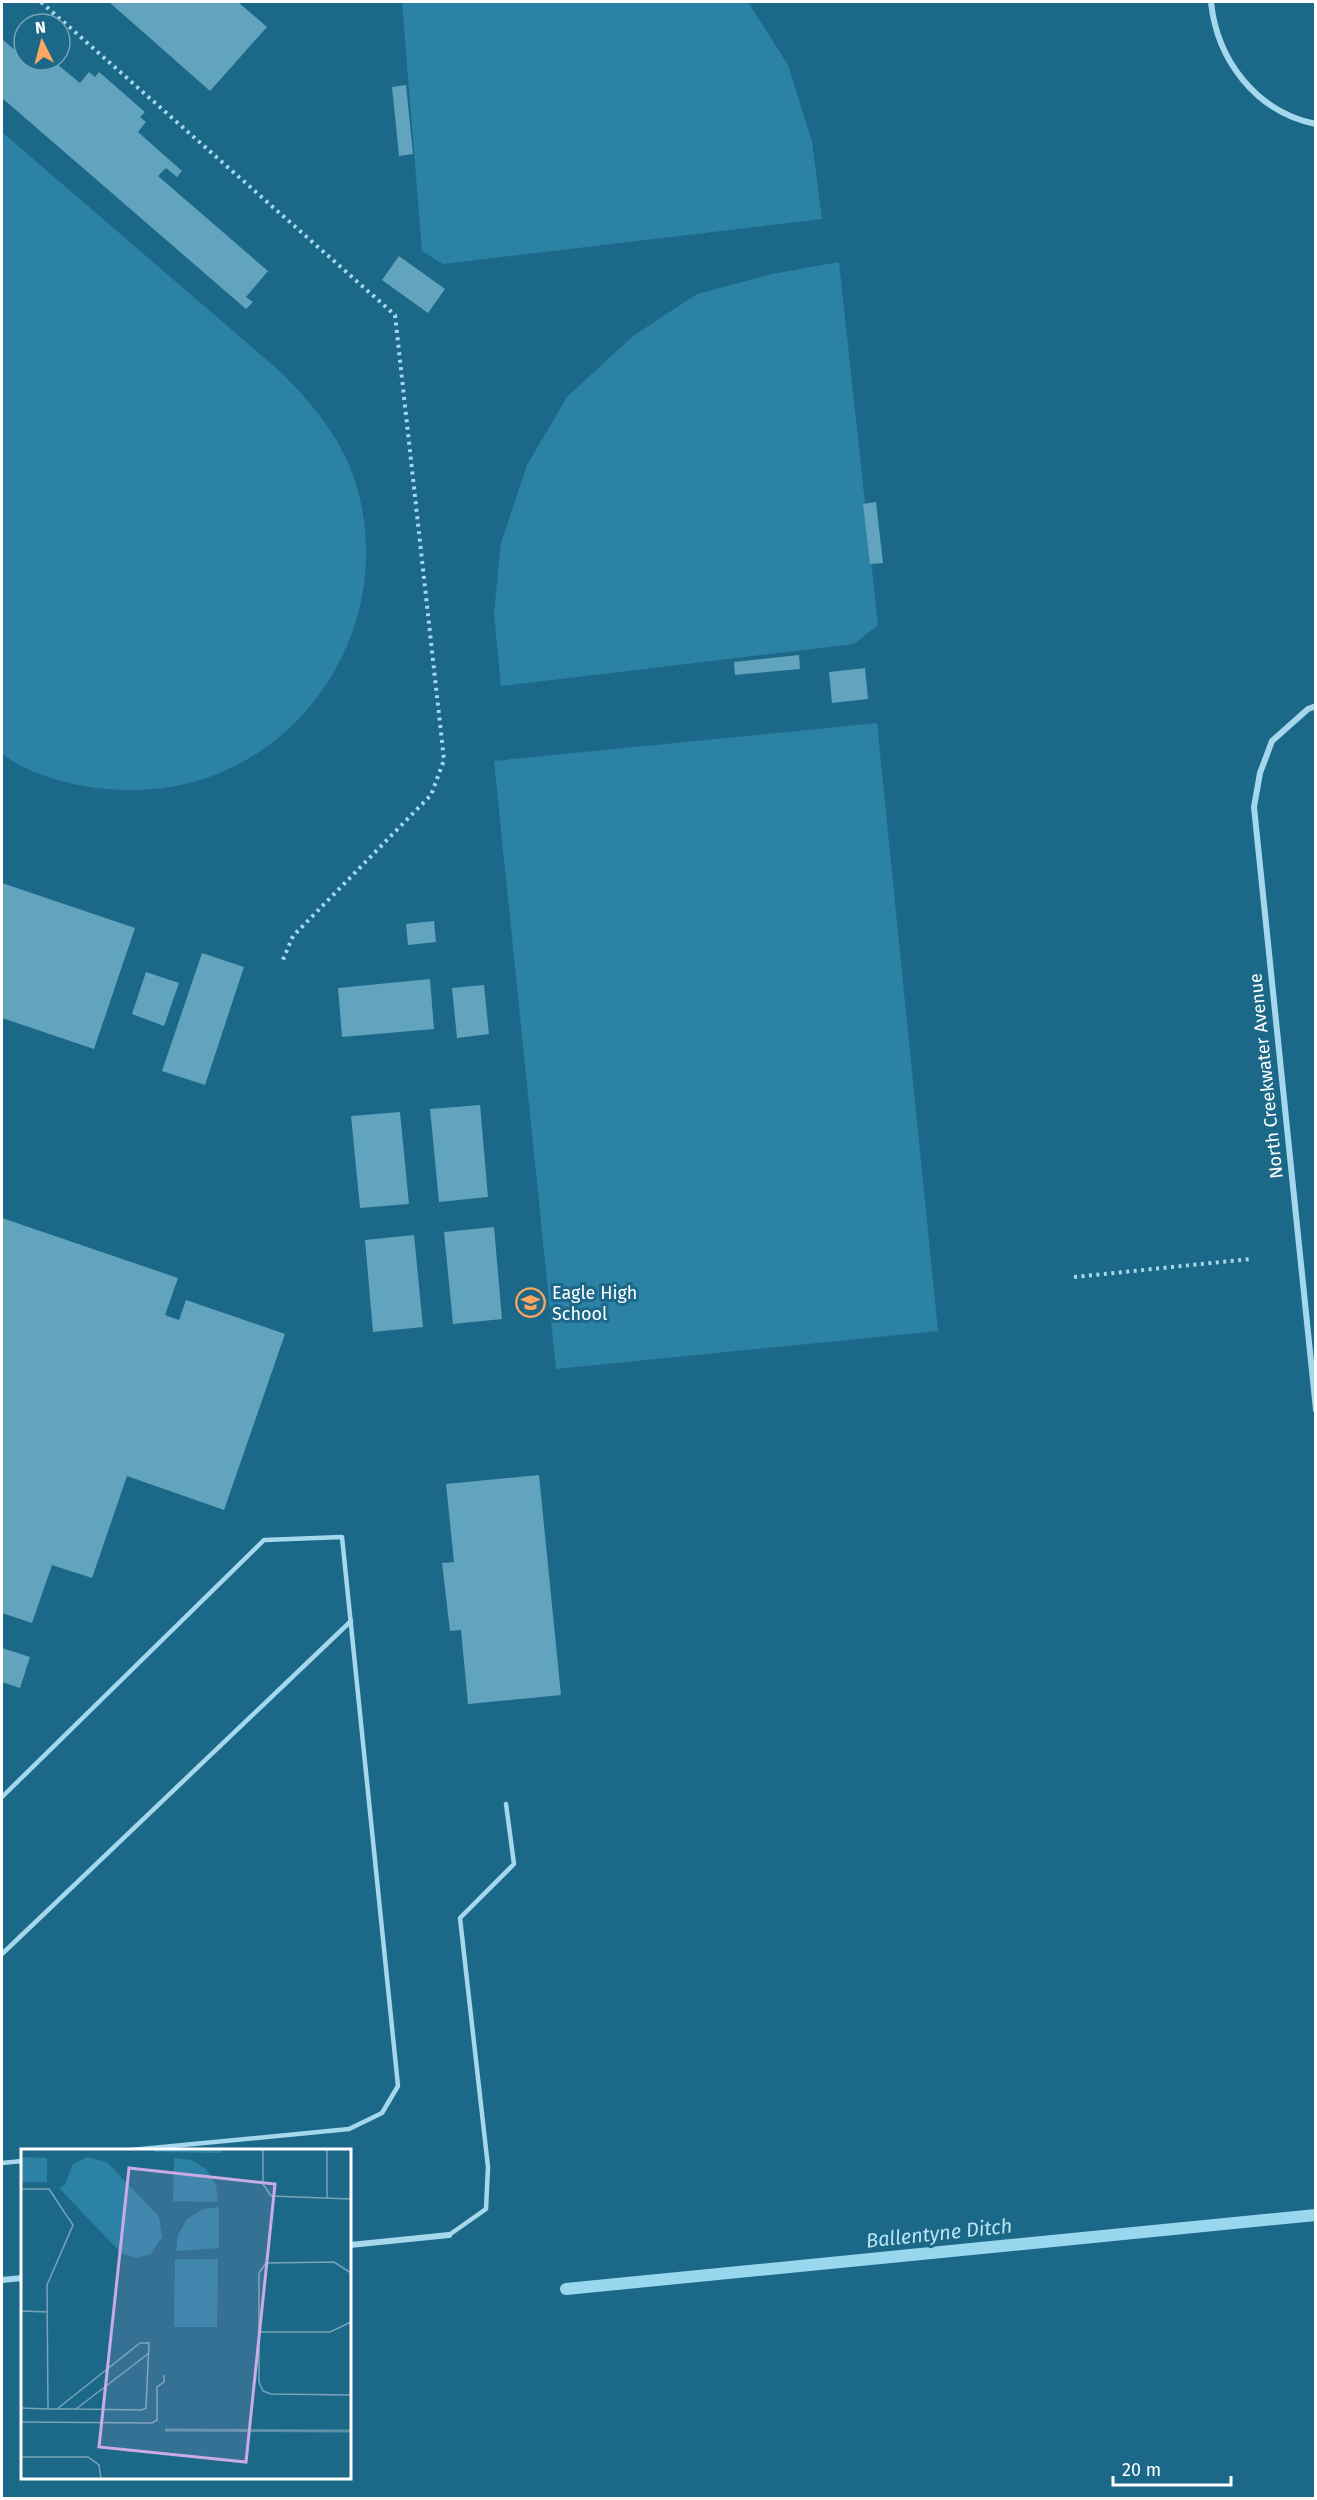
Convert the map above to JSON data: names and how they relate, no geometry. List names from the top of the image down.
{
  "streets": {
    "street": ["North Creekwater Avenue"]
  },
  "water": ["Ballentyne Ditch"],
  "places": {
    "school or university": ["Eagle High School"]
  },
  "scale_bar": "20 m",
  "north": "top"
}
